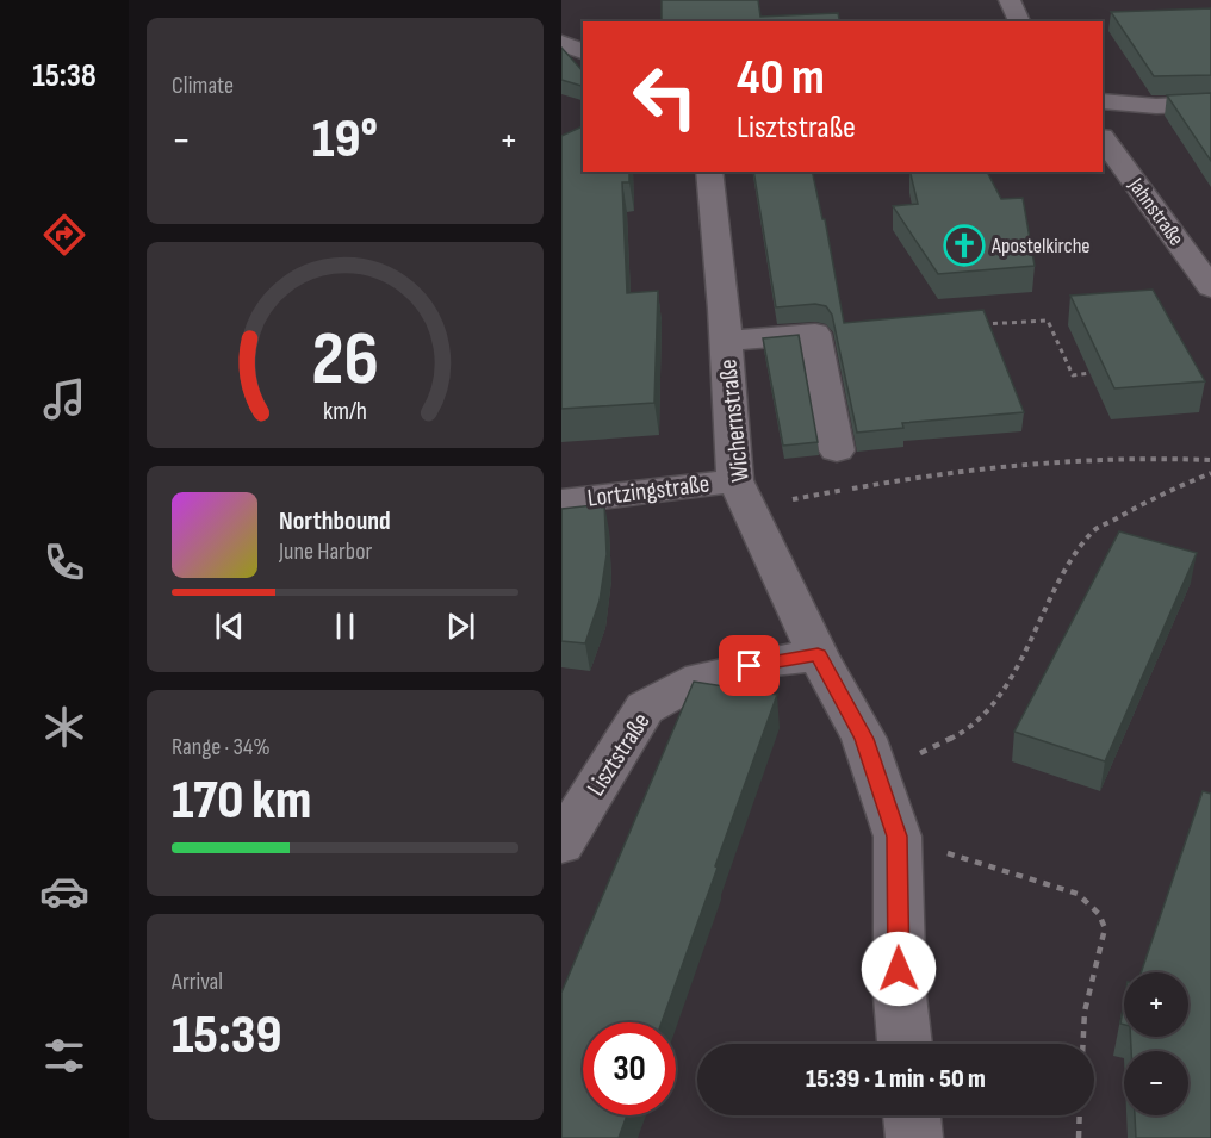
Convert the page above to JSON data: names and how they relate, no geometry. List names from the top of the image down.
{
  "streets": {
    "street": [
      "Jahnstraße",
      "Wichernstraße",
      "Lortzingstraße",
      "Lisztstraße"
    ]
  },
  "crossings": [
    ["Wichernstraße", "Lortzingstraße"],
    ["Wichernstraße", "Lisztstraße"]
  ],
  "places": {
    "church": ["Apostelkirche"]
  },
  "page": {
    "tabs": "15:38",
    "tile": [
      "Climate",
      ["Range · 34%", "170 km"],
      ["Arrival", "15:39"]
    ],
    "turn": ["40 m", "Lisztstraße"],
    "heat": ["−", "19°", "+"],
    "song": ["Northbound", "June Harbor"],
    "map_buttons": ["+", "−"],
    "limit": "30",
    "trip": "15:39 · 1 min · 50 m",
    "gauge": ["26", "km/h"]
  }
}
